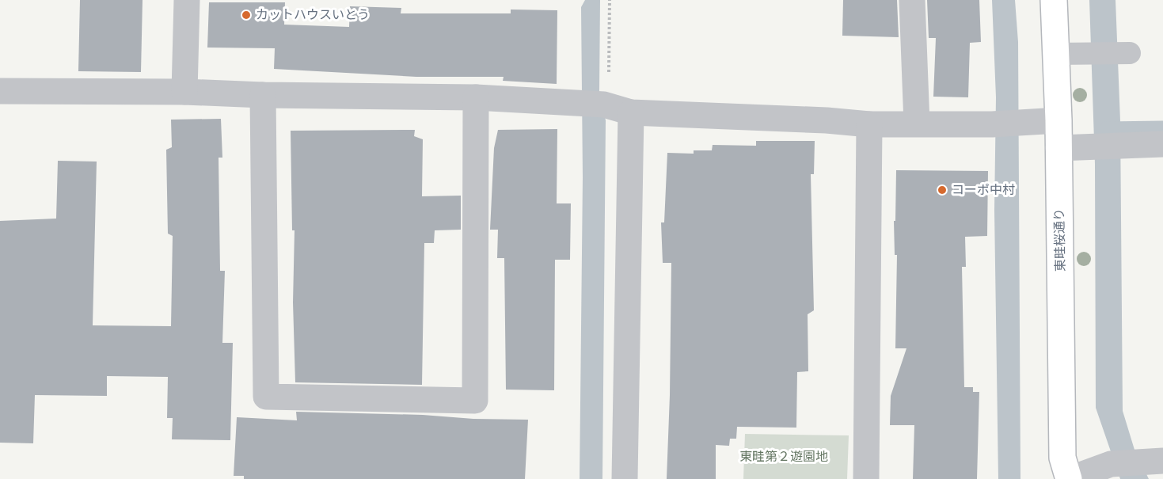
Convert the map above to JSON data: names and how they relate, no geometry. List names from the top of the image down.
{
  "streets": {
    "street": ["東畦桜通り"]
  },
  "parks": ["東畦第２遊園地"],
  "places": ["カットハウスいとう", "コーポ中村"]
}
